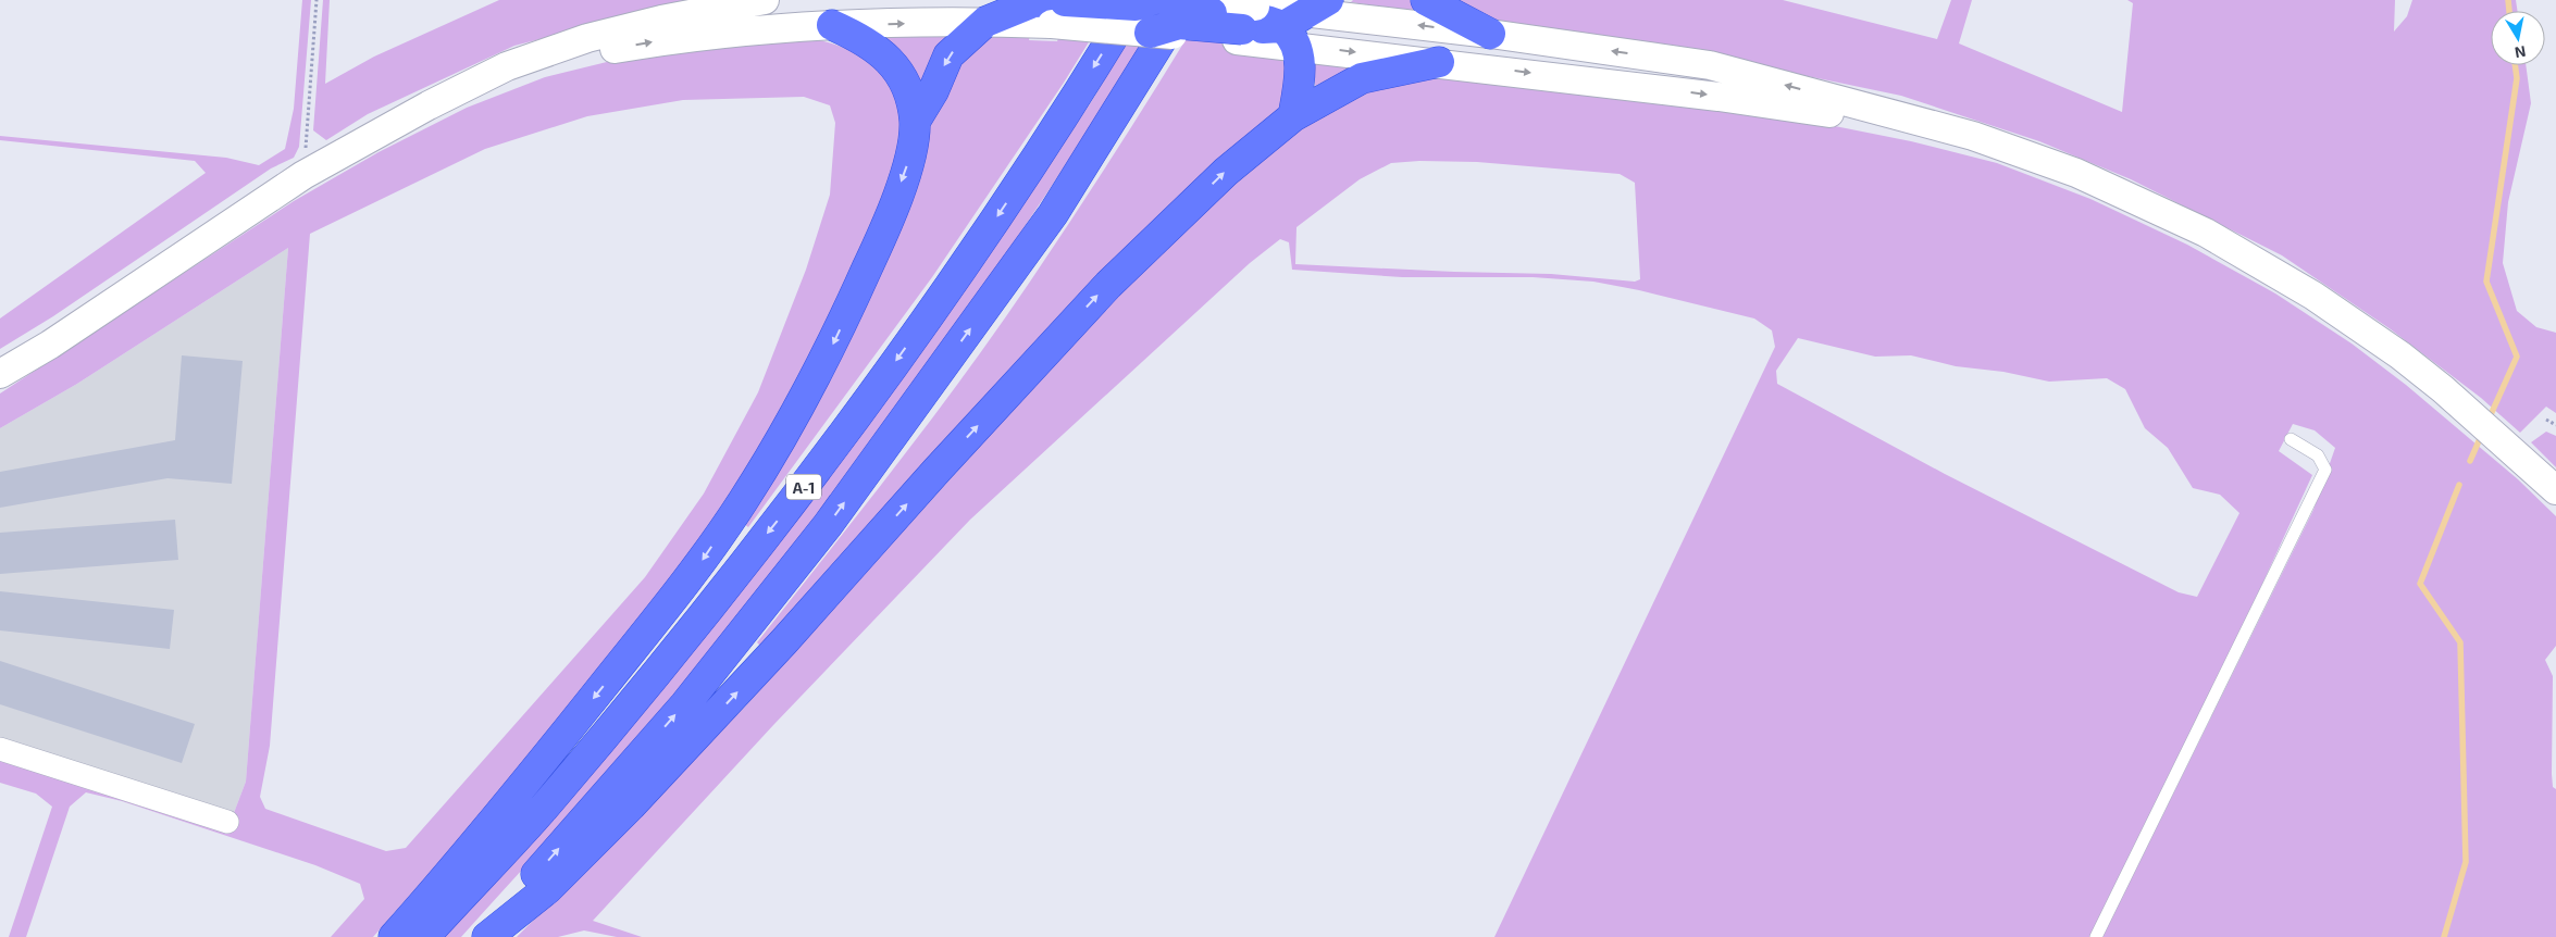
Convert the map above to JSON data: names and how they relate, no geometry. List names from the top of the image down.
{
  "streets": {
    "highway": ["A-1"]
  },
  "north": "bottom"
}
